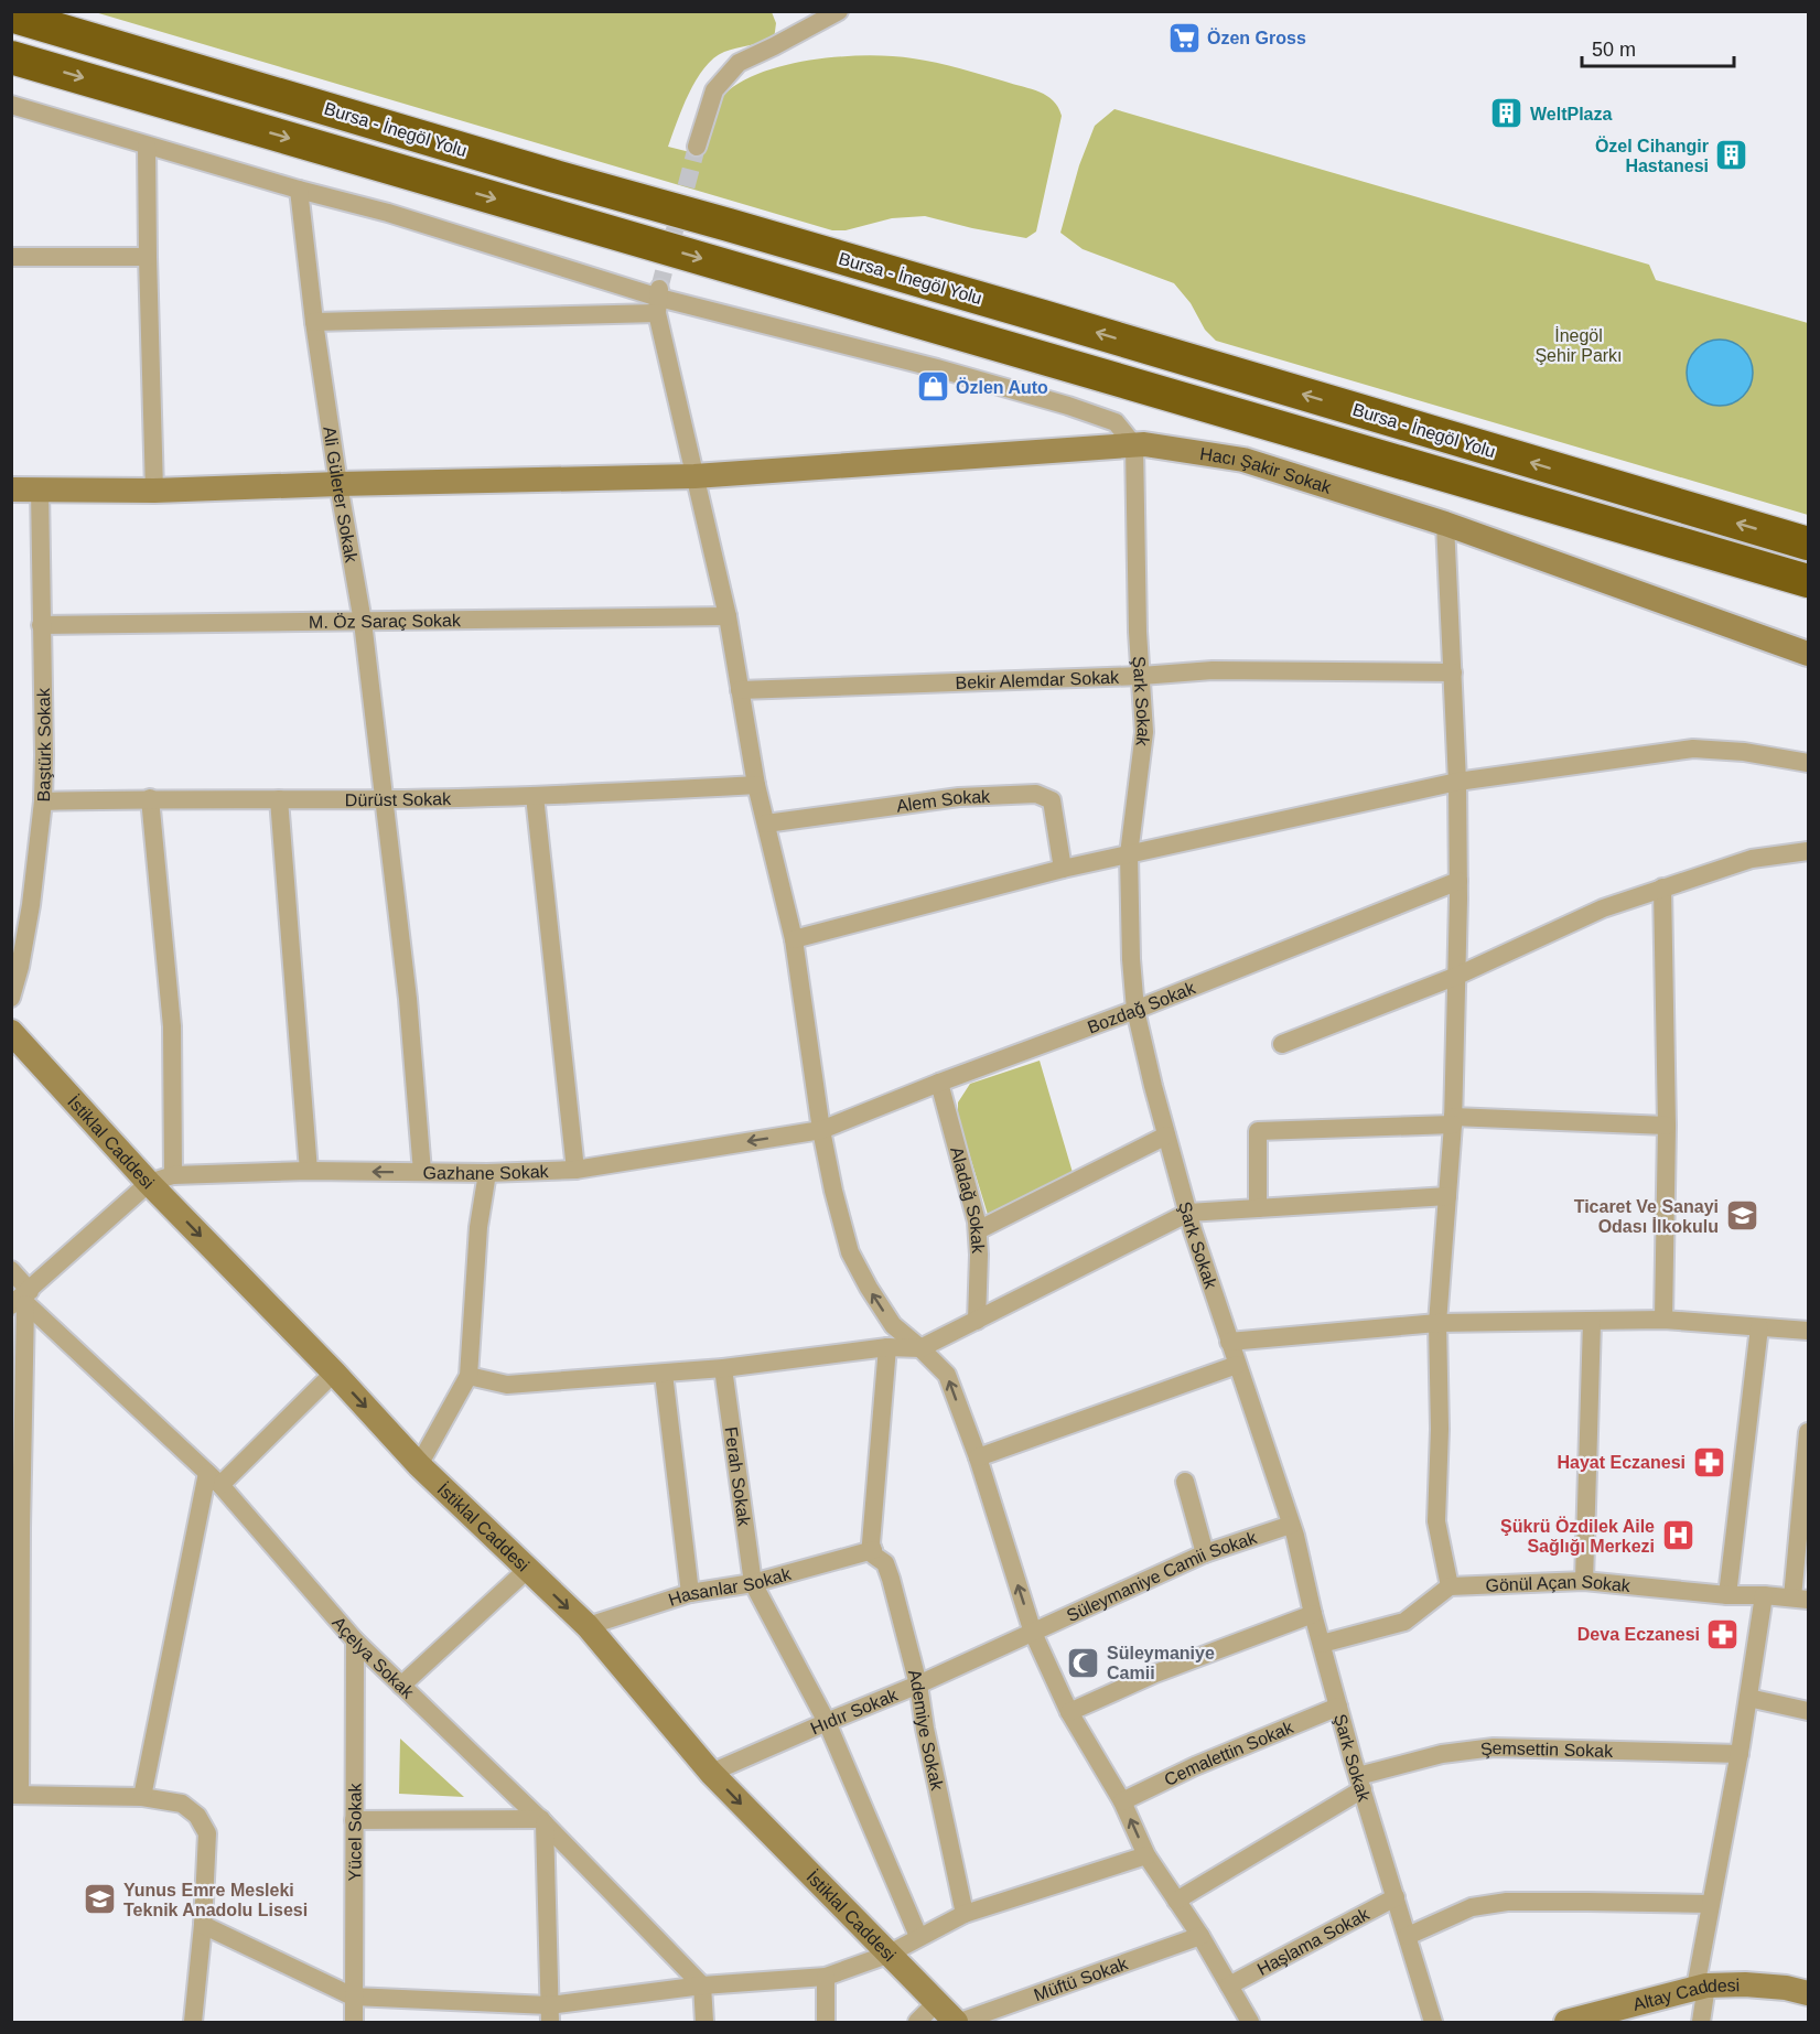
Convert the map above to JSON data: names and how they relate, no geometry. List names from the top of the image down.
{
  "streets": {
    "highway": ["Bursa - İnegöl Yolu"],
    "street": [
      "Hacı Şakir Sokak",
      "Ali Gülerer Sokak",
      "M. Öz Saraç Sokak",
      "Bekir Alemdar Sokak",
      "Şark Sokak",
      "Baştürk Sokak",
      "Dürüst Sokak",
      "Alem Sokak",
      "Bozdağ Sokak",
      "İstiklal Caddesi",
      "Gazhane Sokak",
      "Aladağ Sokak",
      "Ferah Sokak",
      "Süleymaniye Camii Sokak",
      "Hasanlar Sokak",
      "Gönül Açan Sokak",
      "Açelya Sokak",
      "Hıdır Sokak",
      "Ademiye Sokak",
      "Şemsettin Sokak",
      "Cemalettin Sokak",
      "Yücel Sokak",
      "Haşlama Sokak",
      "Müftü Sokak",
      "Altay Caddesi"
    ]
  },
  "crossings": [
    ["Hacı Şakir Sokak", "Ali Gülerer Sokak"],
    ["Hacı Şakir Sokak", "Şark Sokak"],
    ["Hacı Şakir Sokak", "Baştürk Sokak"],
    ["Ali Gülerer Sokak", "M. Öz Saraç Sokak"],
    ["Ali Gülerer Sokak", "Dürüst Sokak"],
    ["Ali Gülerer Sokak", "Gazhane Sokak"],
    ["M. Öz Saraç Sokak", "Baştürk Sokak"],
    ["Bekir Alemdar Sokak", "Şark Sokak"],
    ["Şark Sokak", "Bozdağ Sokak"],
    ["Şark Sokak", "Süleymaniye Camii Sokak"],
    ["Şark Sokak", "Şemsettin Sokak"],
    ["Şark Sokak", "Cemalettin Sokak"],
    ["Şark Sokak", "Haşlama Sokak"],
    ["Baştürk Sokak", "Dürüst Sokak"],
    ["Bozdağ Sokak", "Gazhane Sokak"],
    ["Bozdağ Sokak", "Aladağ Sokak"],
    ["İstiklal Caddesi", "Gazhane Sokak"],
    ["İstiklal Caddesi", "Hasanlar Sokak"],
    ["İstiklal Caddesi", "Hıdır Sokak"],
    ["Ferah Sokak", "Hasanlar Sokak"],
    ["Süleymaniye Camii Sokak", "Hıdır Sokak"],
    ["Hasanlar Sokak", "Ademiye Sokak"],
    ["Açelya Sokak", "Yücel Sokak"],
    ["Hıdır Sokak", "Ademiye Sokak"]
  ],
  "one_way": ["Gazhane Sokak"],
  "parks": ["İnegöl Şehir Parkı"],
  "places": {
    "supermarket": ["Özen Gross"],
    "building": ["WeltPlaza", "Özel Cihangir Hastanesi"],
    "shop": ["Özlen Auto"],
    "school or university": ["Ticaret Ve Sanayi Odası İlkokulu", "Yunus Emre Mesleki Teknik Anadolu Lisesi"],
    "pharmacy": ["Hayat Eczanesi", "Deva Eczanesi"],
    "hospital": ["Şükrü Özdilek Aile Sağlığı Merkezi"],
    "mosque": ["Süleymaniye Camii"]
  },
  "scale_bar": "50 m"
}
